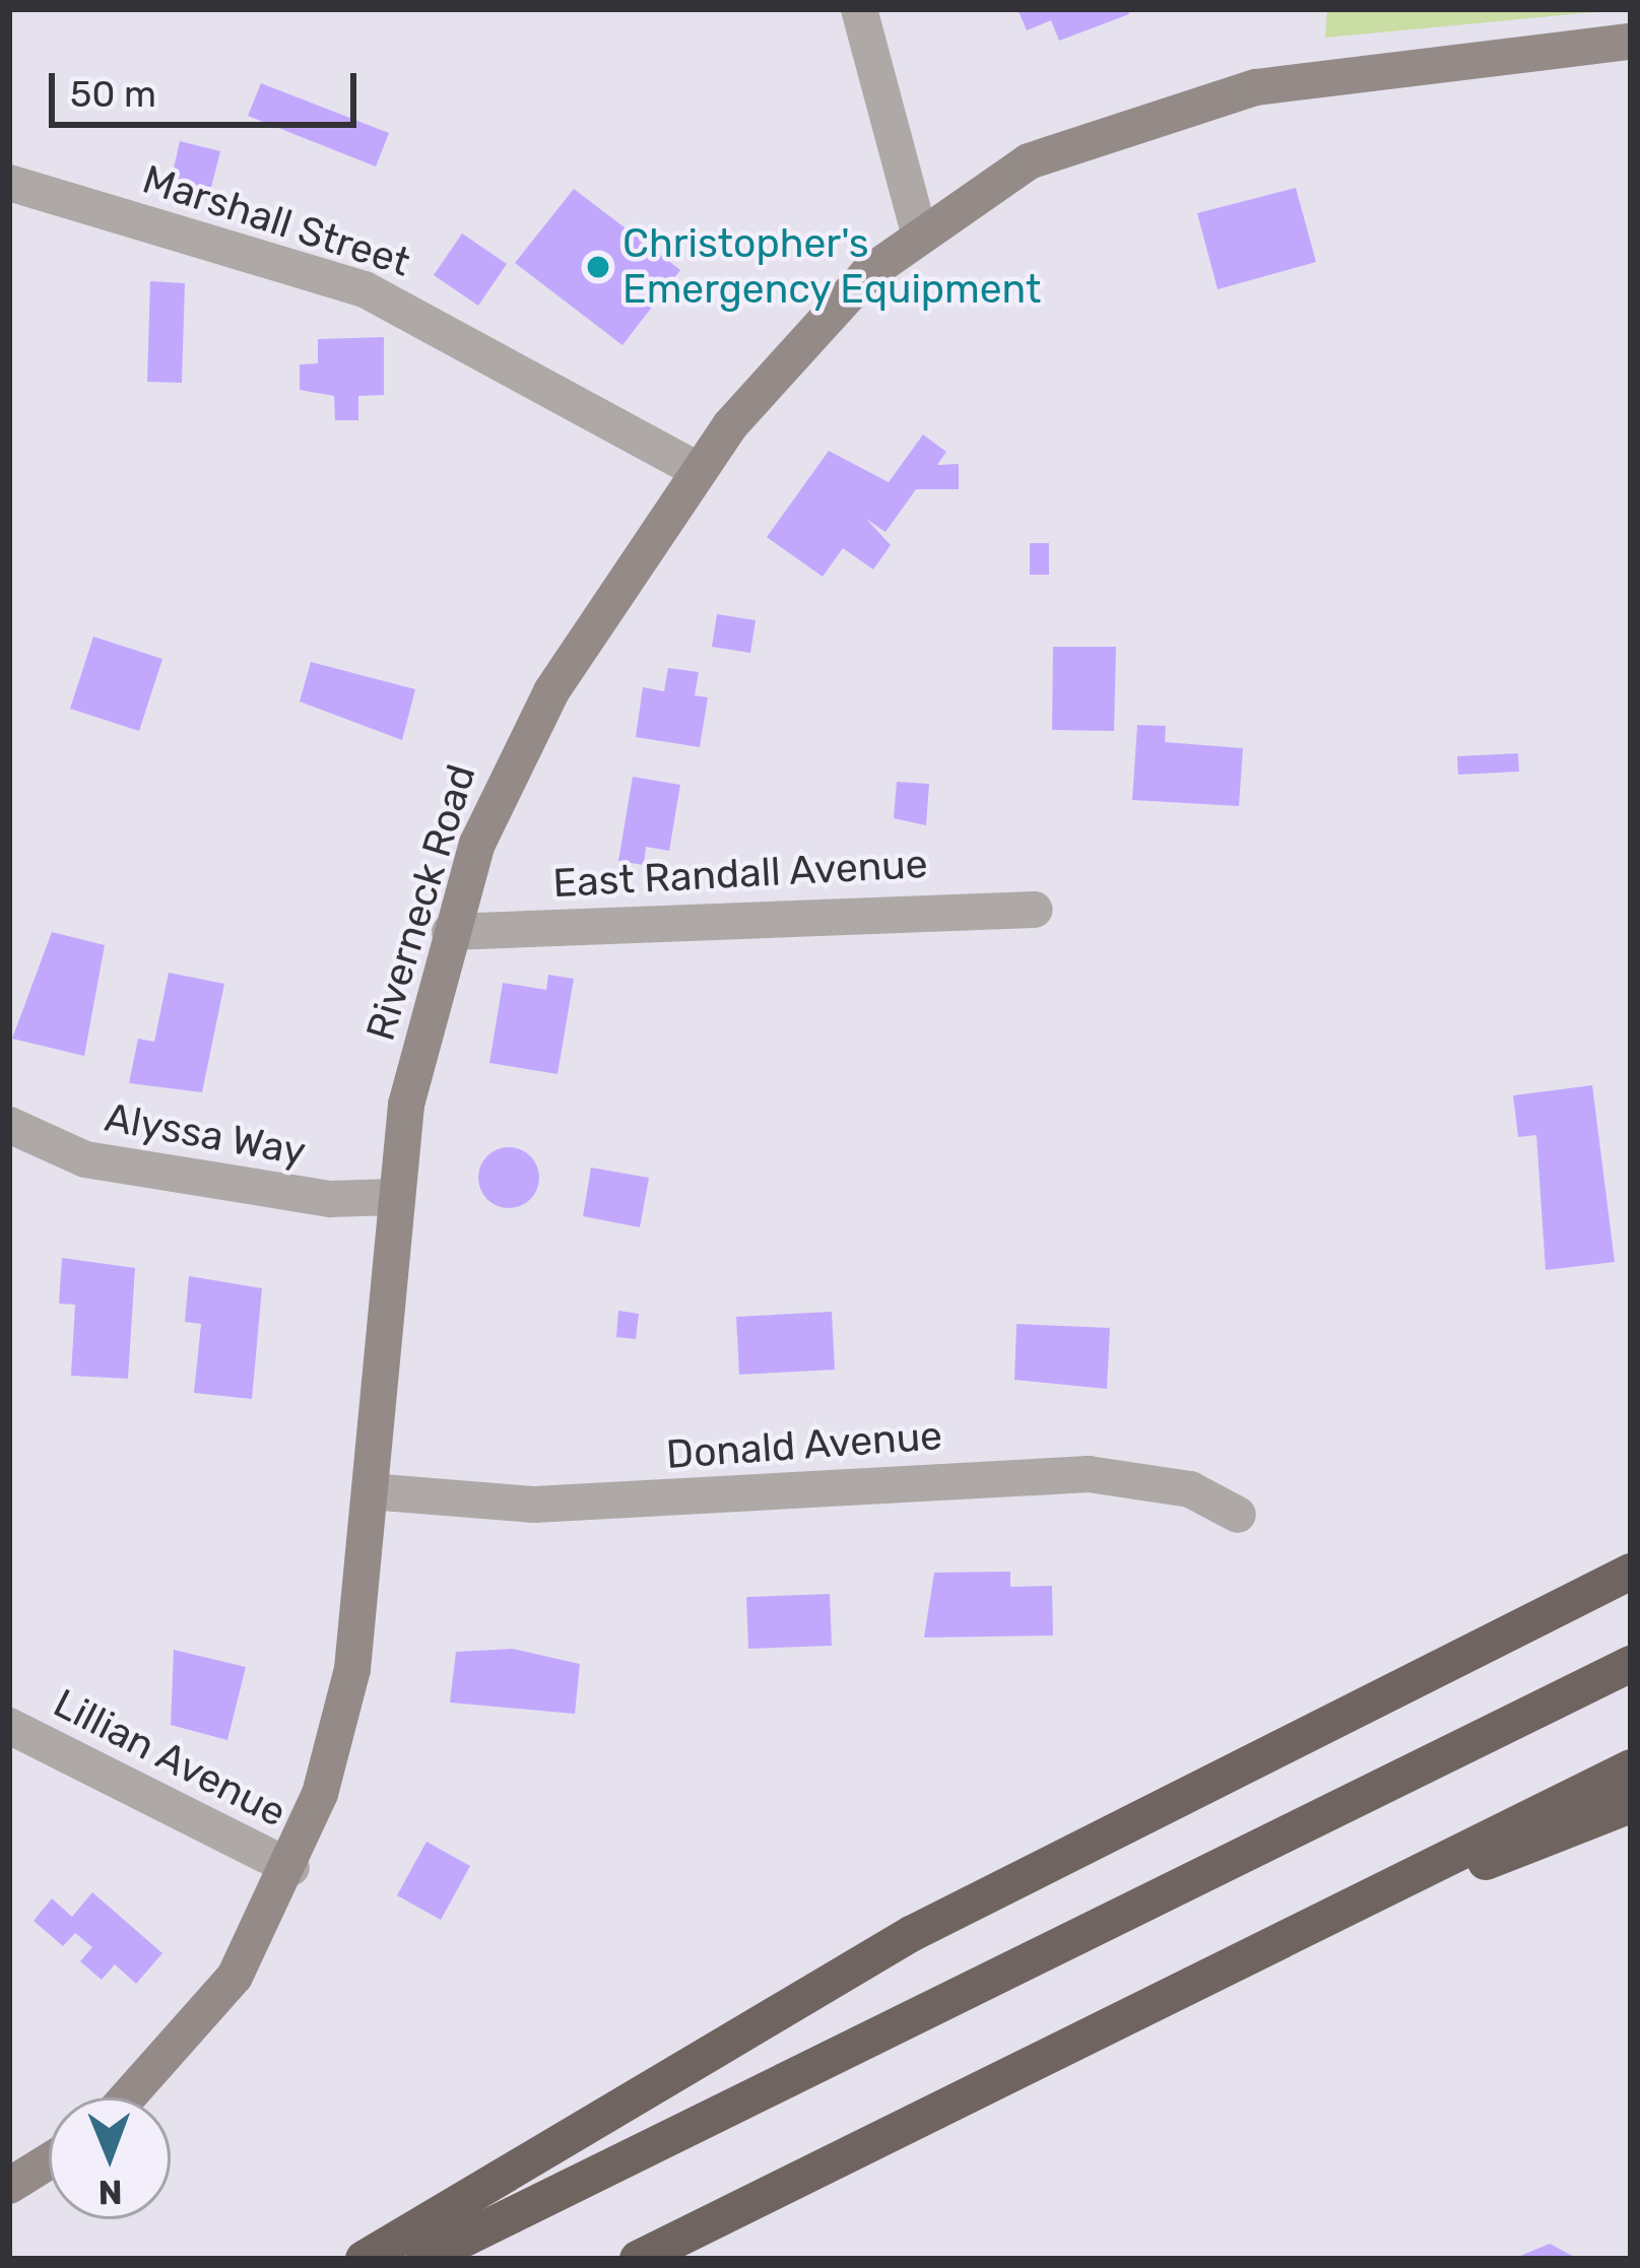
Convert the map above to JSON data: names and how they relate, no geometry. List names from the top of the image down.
{
  "streets": {
    "main road": ["Riverneck Road"],
    "street": [
      "Marshall Street",
      "East Randall Avenue",
      "Alyssa Way",
      "Donald Avenue",
      "Lillian Avenue"
    ]
  },
  "crossings": [
    ["Marshall Street", "Riverneck Road"],
    ["East Randall Avenue", "Riverneck Road"],
    ["Riverneck Road", "Alyssa Way"],
    ["Riverneck Road", "Donald Avenue"],
    ["Riverneck Road", "Lillian Avenue"]
  ],
  "places": ["Christopher's Emergency Equipment"],
  "scale_bar": "50 m",
  "north": "bottom"
}
